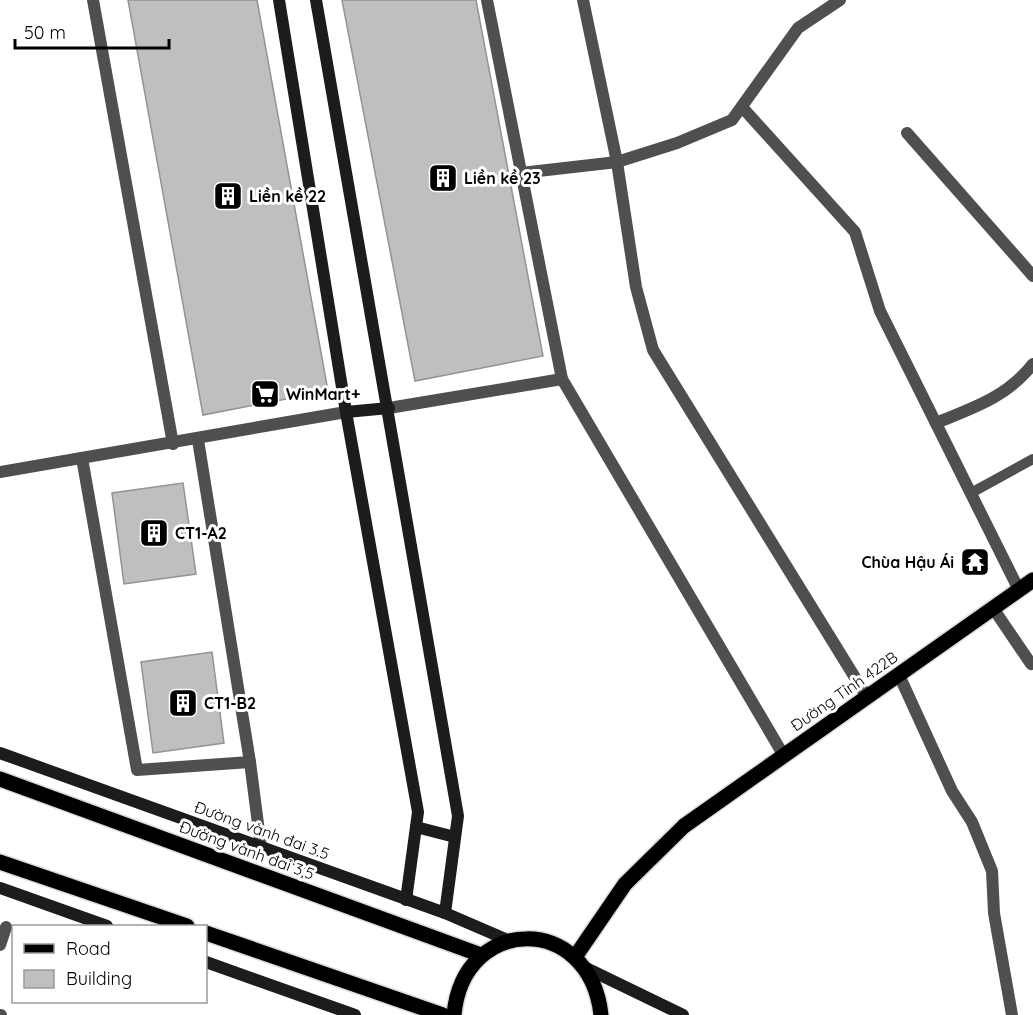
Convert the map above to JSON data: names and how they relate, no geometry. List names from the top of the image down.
{
  "streets": {
    "main road": ["Đường Tỉnh 422B", "Đường vành đai 3.5", "Đường vành đai 3,5"]
  },
  "places": {
    "building": [
      "Liền kề 23",
      "Liền kề 22",
      "CT1-A2",
      "CT1-B2"
    ],
    "supermarket": ["WinMart+"],
    "temple": ["Chùa Hậu Ái"]
  },
  "legend": ["Road", "Building"],
  "scale_bar": "50 m"
}
